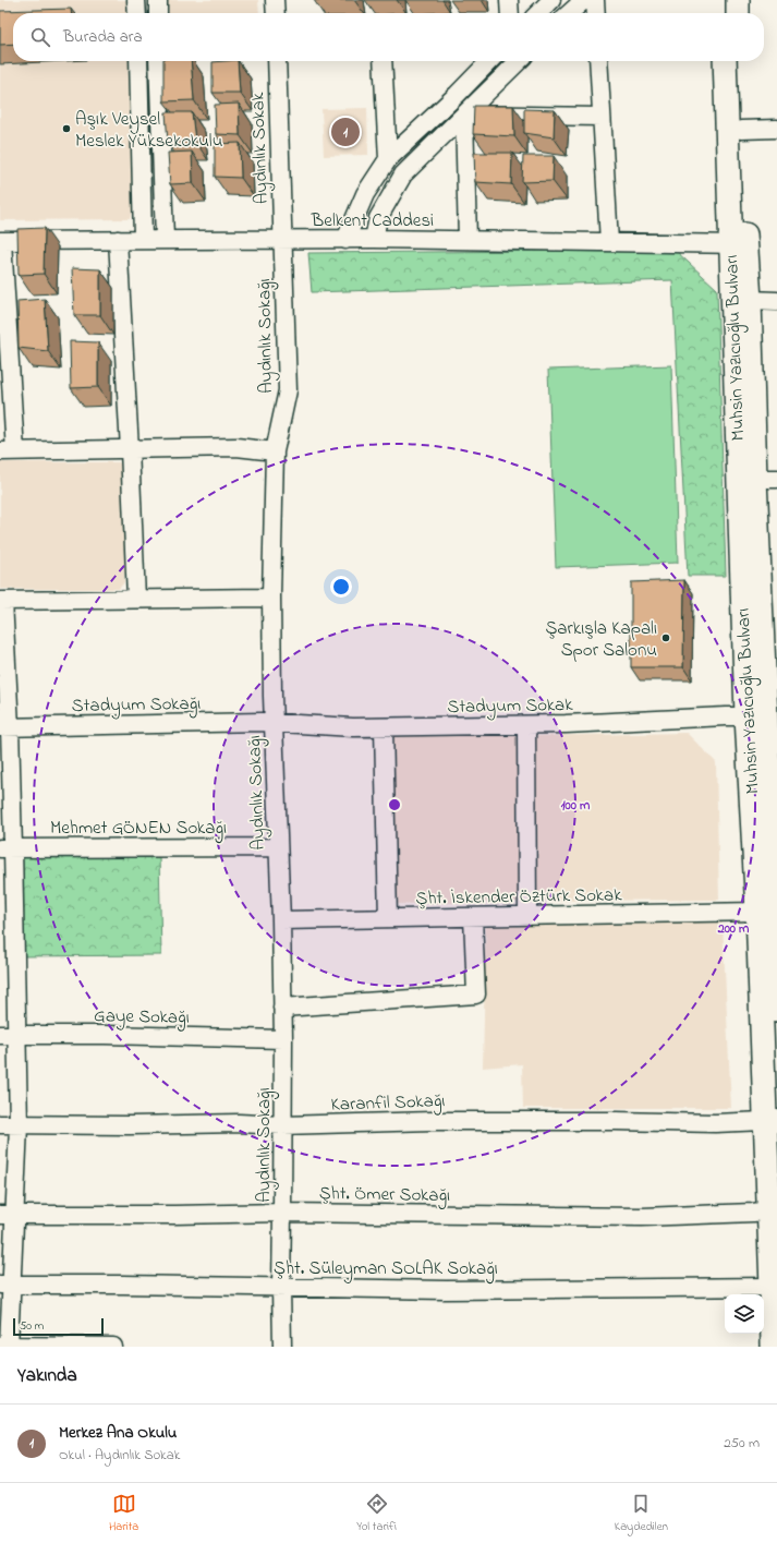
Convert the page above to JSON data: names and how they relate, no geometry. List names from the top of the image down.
{
  "streets": {
    "main road": ["Muhsin Yazıcıoğlu Bulvarı"],
    "street": [
      "Aydınlık Sokak",
      "Belkent Caddesi",
      "Aydınlık Sokağı",
      "Stadyum Sokağı",
      "Stadyum Sokak",
      "Mehmet GÖNEN Sokağı",
      "Şht. İskender Öztürk Sokak",
      "Gaye Sokağı",
      "Karanfil Sokağı",
      "Şht. Ömer Sokağı",
      "Şht. Süleyman SOLAK Sokağı"
    ]
  },
  "crossings": [
    ["Aydınlık Sokak", "Belkent Caddesi"],
    ["Aydınlık Sokak", "Aydınlık Sokağı"],
    ["Belkent Caddesi", "Aydınlık Sokağı"],
    ["Belkent Caddesi", "Muhsin Yazıcıoğlu Bulvarı"],
    ["Aydınlık Sokağı", "Stadyum Sokağı"],
    ["Aydınlık Sokağı", "Stadyum Sokak"],
    ["Aydınlık Sokağı", "Mehmet GÖNEN Sokağı"],
    ["Aydınlık Sokağı", "Şht. İskender Öztürk Sokak"],
    ["Aydınlık Sokağı", "Gaye Sokağı"],
    ["Aydınlık Sokağı", "Karanfil Sokağı"],
    ["Aydınlık Sokağı", "Şht. Ömer Sokağı"],
    ["Aydınlık Sokağı", "Şht. Süleyman SOLAK Sokağı"],
    ["Muhsin Yazıcıoğlu Bulvarı", "Stadyum Sokak"],
    ["Muhsin Yazıcıoğlu Bulvarı", "Şht. İskender Öztürk Sokak"],
    ["Muhsin Yazıcıoğlu Bulvarı", "Karanfil Sokağı"],
    ["Muhsin Yazıcıoğlu Bulvarı", "Şht. Ömer Sokağı"],
    ["Muhsin Yazıcıoğlu Bulvarı", "Şht. Süleyman SOLAK Sokağı"],
    ["Stadyum Sokağı", "Stadyum Sokak"]
  ],
  "places": ["Aşık Veysel Meslek Yüksekokulu", "Şarkışla Kapalı Spor Salonu"],
  "scale_bar": "50 m",
  "page": {
    "search": "Burada ara",
    "pins": "1",
    "scale": "50 m",
    "heading": "Yakında",
    "list": [
      {
        "mark": "1",
        "name": "Merkez Ana Okulu",
        "note": "Okul · Aydınlık Sokak",
        "value": "250 m"
      }
    ],
    "nav": ["Harita", "Yol tarifi", "Kaydedilen"]
  },
  "rings": ["100 m", "200 m"]
}
